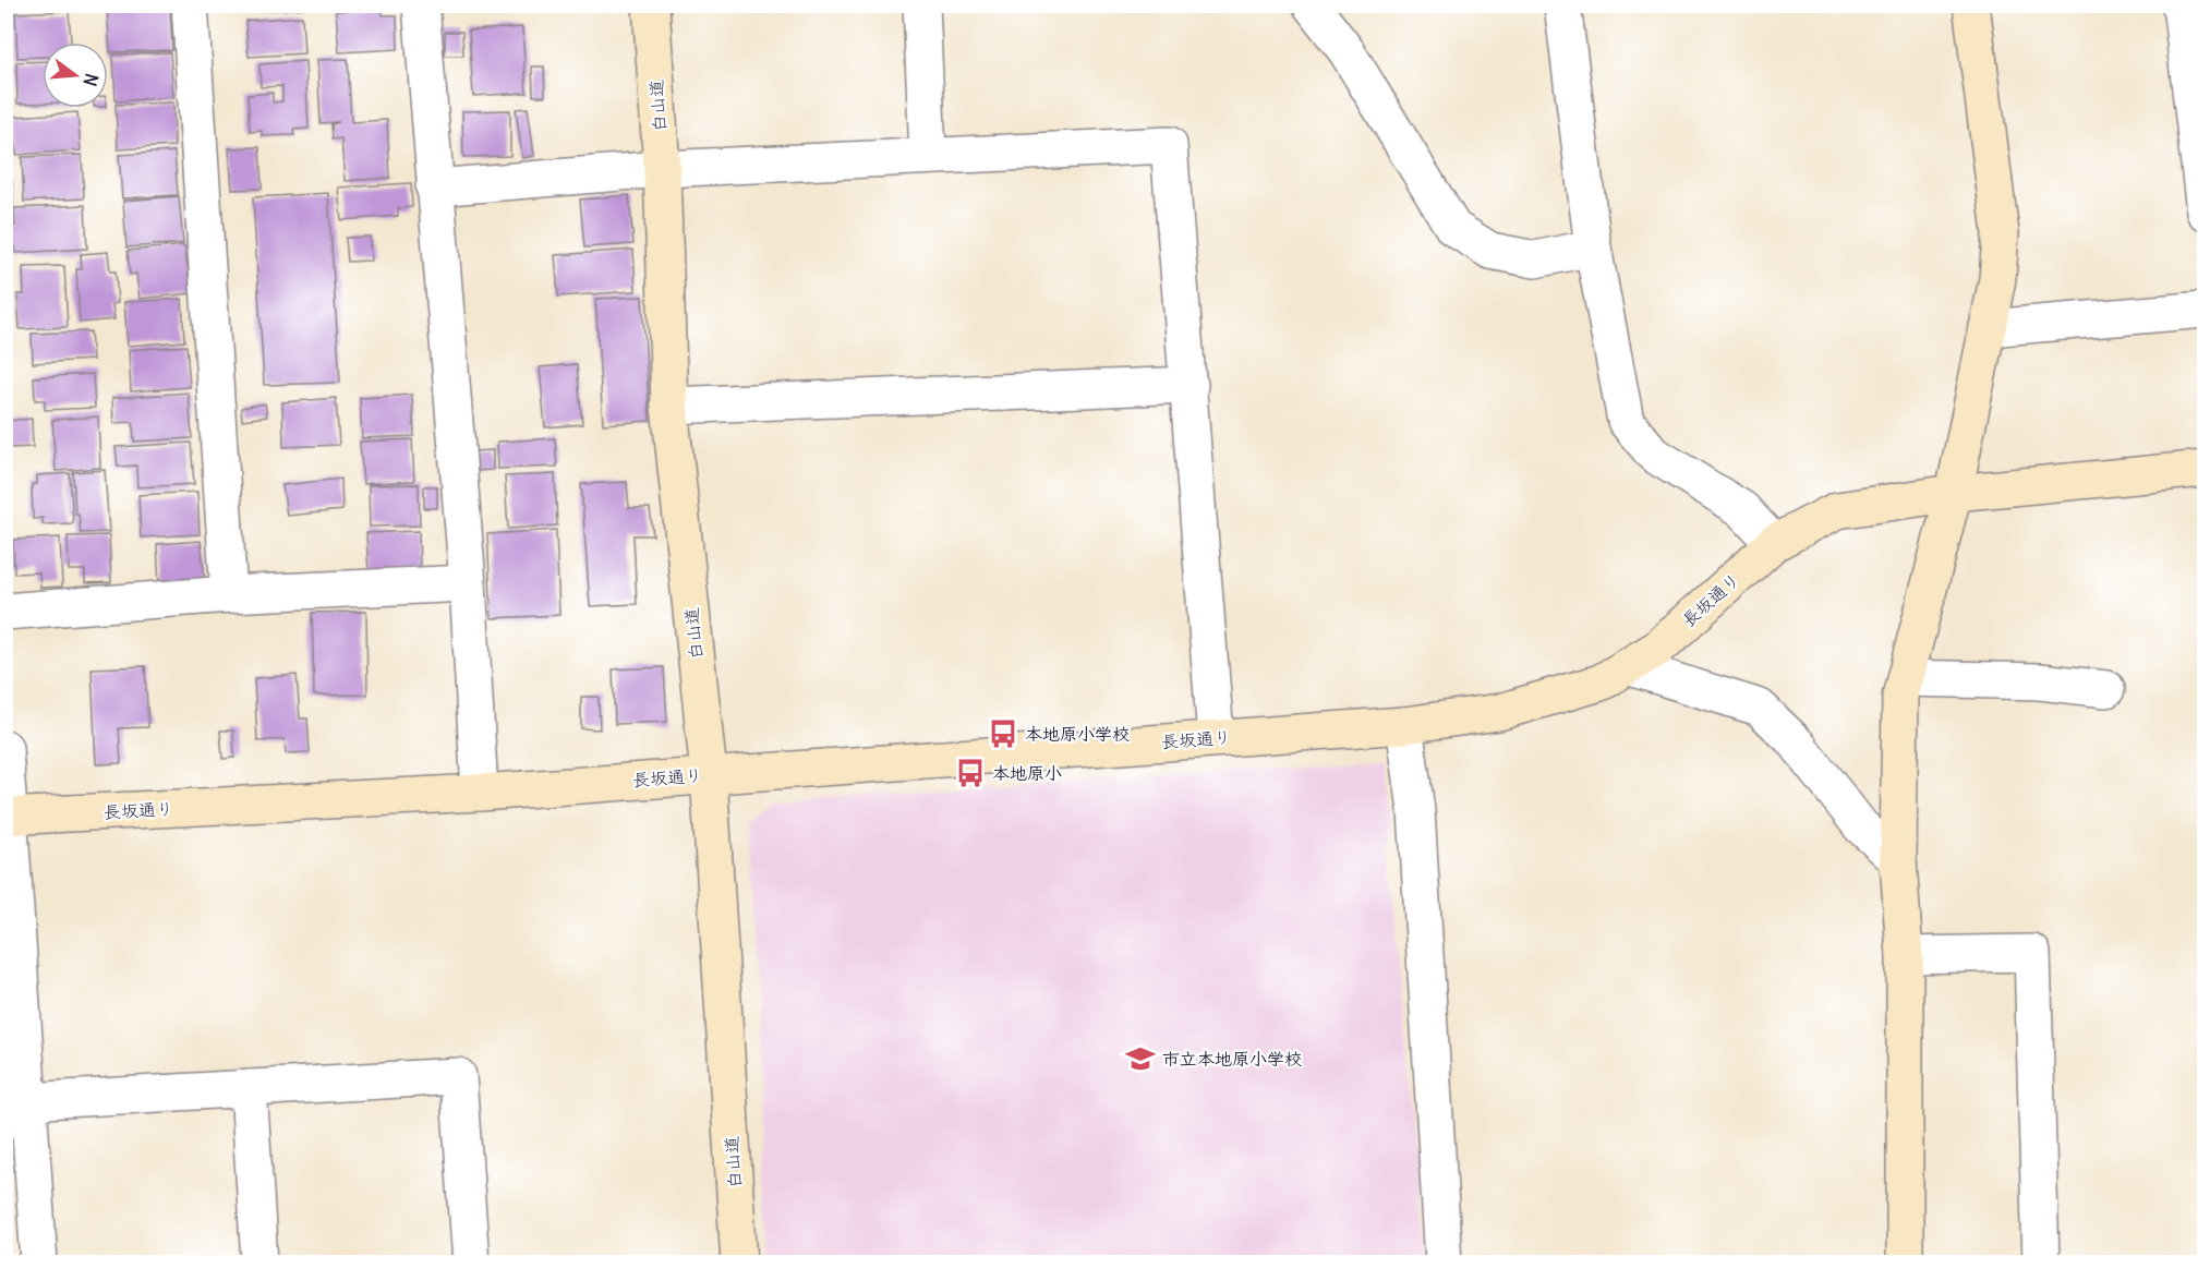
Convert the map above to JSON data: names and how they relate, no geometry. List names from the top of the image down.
{
  "streets": {
    "street": ["白山道", "長坂通り"]
  },
  "crossings": [
    ["白山道", "長坂通り"]
  ],
  "places": {
    "bus stop": ["本地原小学校", "本地原小"],
    "school or university": ["市立本地原小学校"]
  },
  "north": "right"
}
